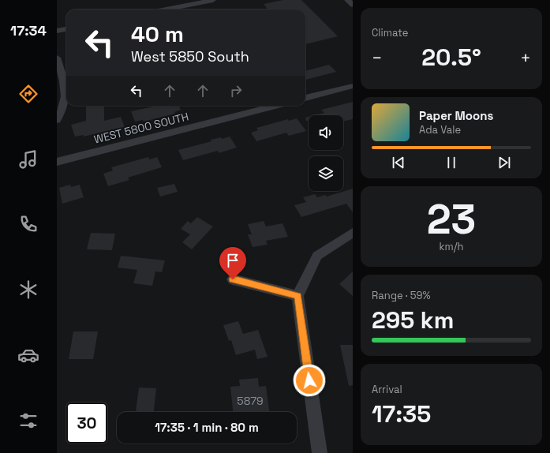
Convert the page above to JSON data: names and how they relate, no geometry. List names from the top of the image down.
{
  "streets": {
    "street": ["WEST 5800 SOUTH"]
  },
  "house_numbers": ["5879"],
  "page": {
    "tabs": "17:34",
    "tile": [
      "Climate",
      ["23", "km/h"],
      ["Range · 59%", "295 km"],
      ["Arrival", "17:35"]
    ],
    "turn": ["40 m", "West 5850 South"],
    "heat": ["−", "20.5°", "+"],
    "song": ["Paper Moons", "Ada Vale"],
    "limit": "30",
    "trip": "17:35 · 1 min · 80 m"
  }
}
